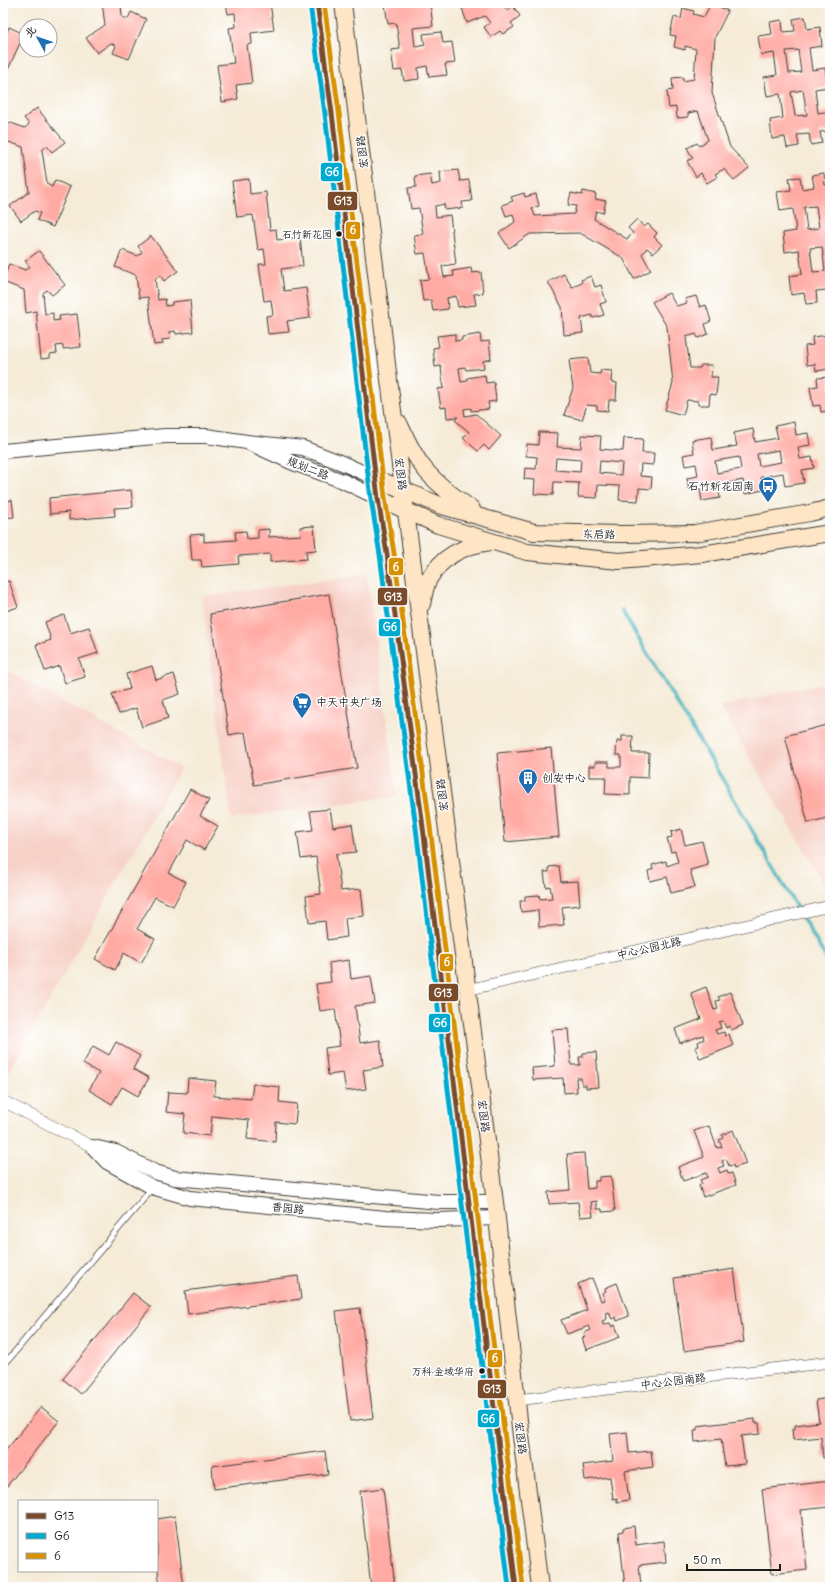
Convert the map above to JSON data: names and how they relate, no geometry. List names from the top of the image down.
{
  "streets": {
    "main road": ["宏图路", "规划二路", "东启路"],
    "street": ["中心公园北路", "香园路", "中心公园南路"]
  },
  "crossings": [
    ["宏图路", "规划二路"],
    ["宏图路", "东启路"],
    ["宏图路", "中心公园北路"],
    ["宏图路", "香园路"],
    ["宏图路", "中心公园南路"],
    ["规划二路", "东启路"]
  ],
  "places": {
    "other": ["石竹新花园", "万科·金域华府"],
    "bus stop": ["石竹新花园南"],
    "supermarket": ["中天中央广场"],
    "building": ["创安中心"]
  },
  "lines": ["transit line G13", "transit line 6", "transit line G6"],
  "legend": ["G13", "G6", "6"],
  "scale_bar": "50 m",
  "north": "top left"
}
